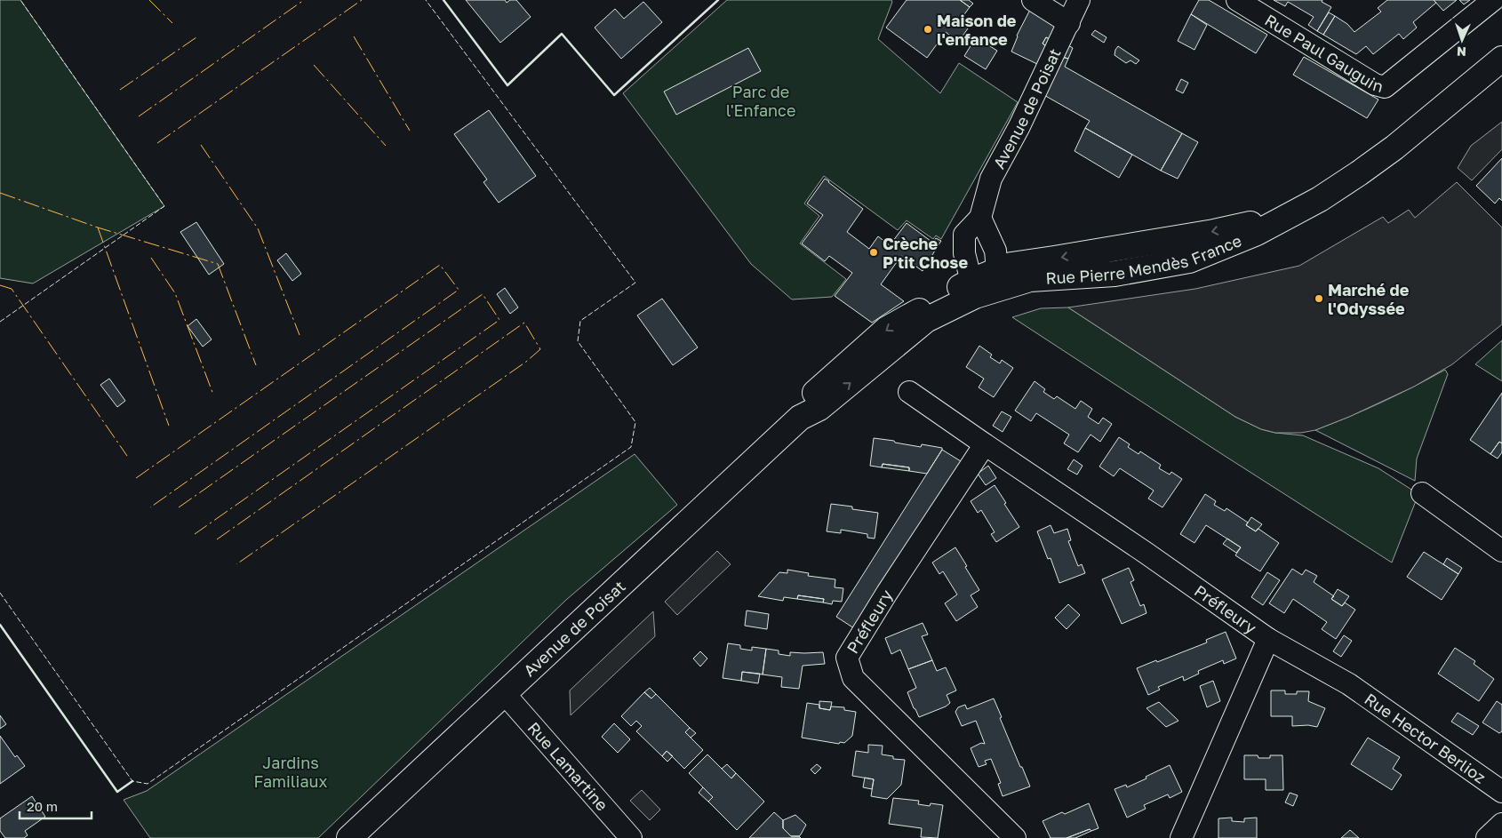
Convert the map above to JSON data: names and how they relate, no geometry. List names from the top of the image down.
{
  "streets": {
    "main road": ["Avenue de Poisat", "Rue Pierre Mendès France"],
    "street": [
      "Rue Paul Gauguin",
      "Préfleury",
      "Rue Hector Berlioz",
      "Rue Lamartine"
    ]
  },
  "crossings": [
    ["Avenue de Poisat", "Rue Pierre Mendès France"],
    ["Avenue de Poisat", "Rue Lamartine"],
    ["Préfleury", "Rue Hector Berlioz"]
  ],
  "parks": ["Parc de l'Enfance", "Jardins Familiaux"],
  "places": ["Maison de l'enfance", "Crèche P'tit Chose", "Marché de l'Odyssée"],
  "scale_bar": "20 m",
  "north": "bottom"
}
